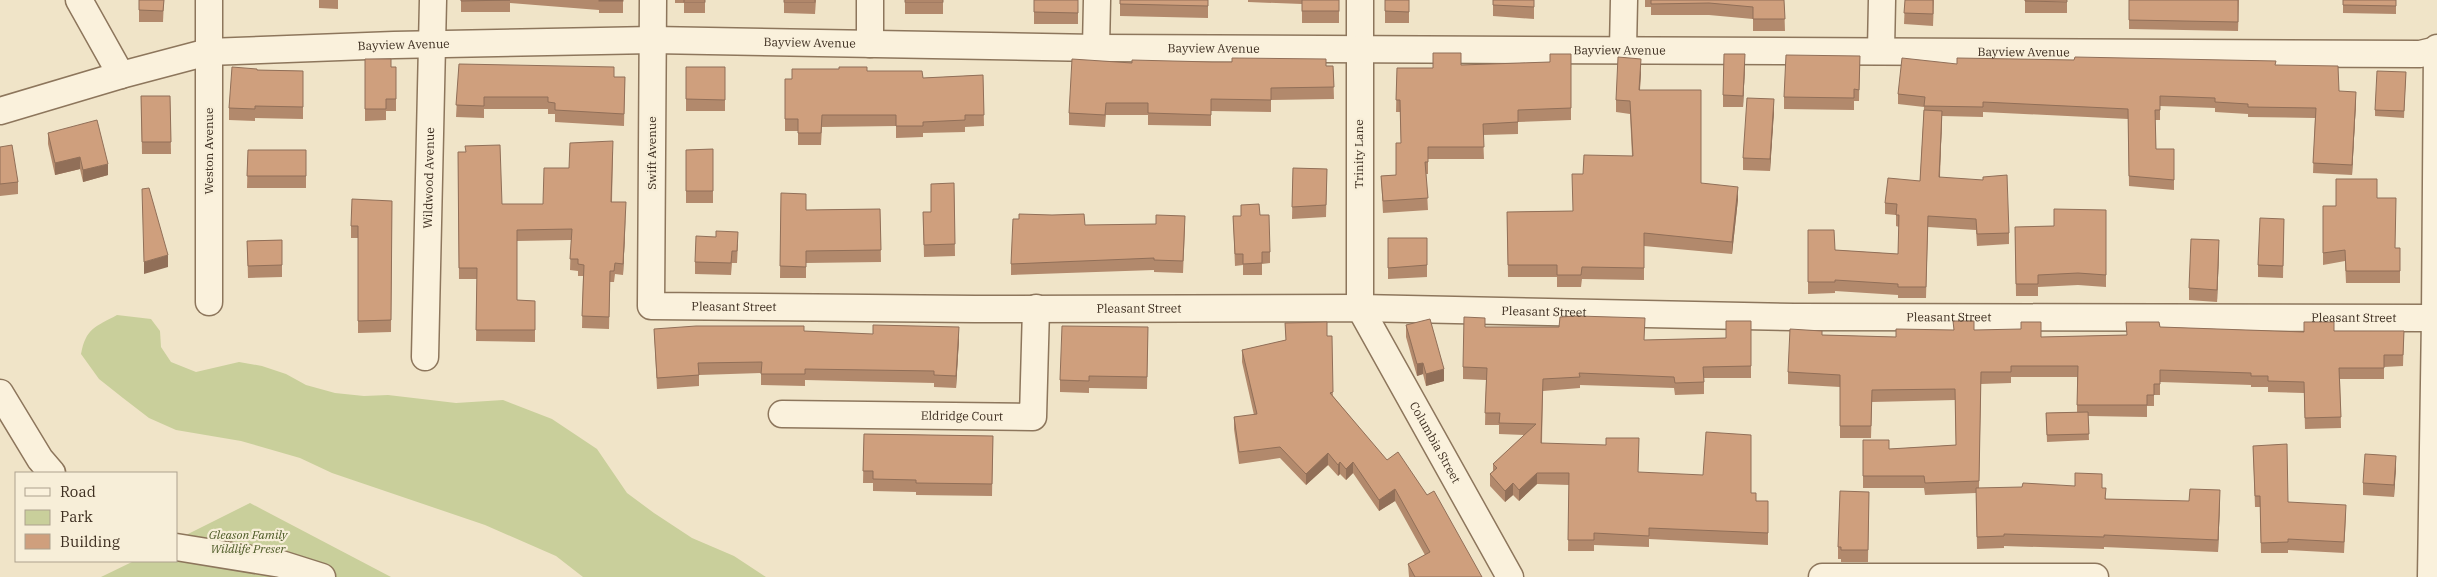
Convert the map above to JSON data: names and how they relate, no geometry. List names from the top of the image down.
{
  "streets": {
    "street": [
      "Bayview Avenue",
      "Weston Avenue",
      "Swift Avenue",
      "Trinity Lane",
      "Wildwood Avenue",
      "Pleasant Street",
      "Eldridge Court",
      "Columbia Street"
    ]
  },
  "crossings": [
    ["Bayview Avenue", "Weston Avenue"],
    ["Bayview Avenue", "Swift Avenue"],
    ["Bayview Avenue", "Trinity Lane"],
    ["Bayview Avenue", "Wildwood Avenue"],
    ["Swift Avenue", "Pleasant Street"],
    ["Trinity Lane", "Pleasant Street"],
    ["Trinity Lane", "Columbia Street"],
    ["Pleasant Street", "Eldridge Court"],
    ["Pleasant Street", "Columbia Street"]
  ],
  "parks": ["Gleason Family Wildlife Preser"],
  "legend": ["Road", "Park", "Building"]
}
